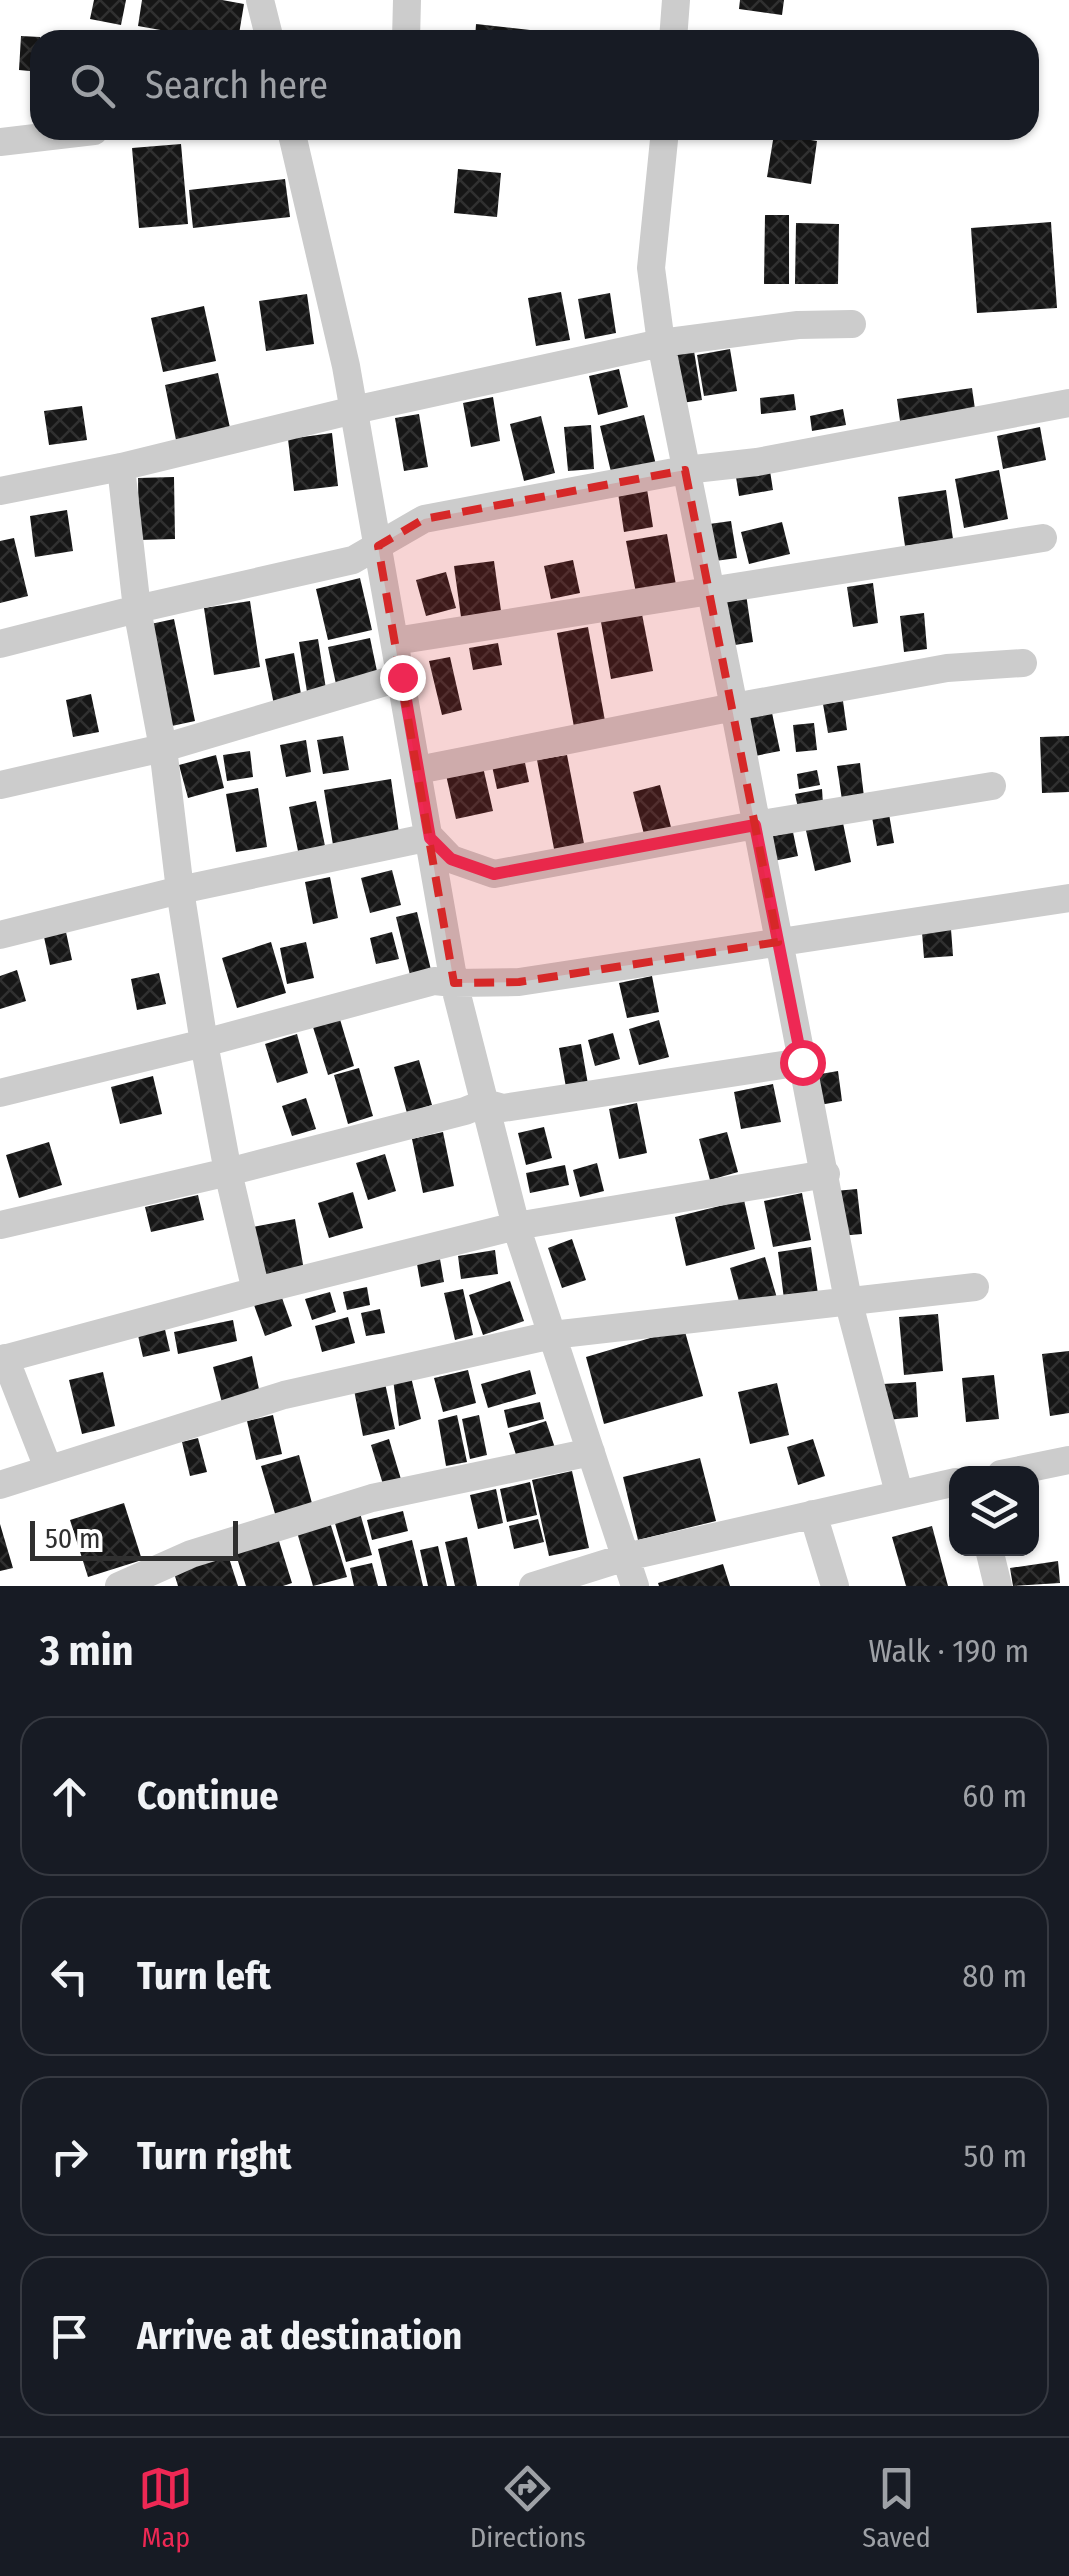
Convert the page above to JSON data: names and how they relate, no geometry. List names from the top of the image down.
{
  "scale_bar": "50 m",
  "page": {
    "search": "Search here",
    "scale": "50 m",
    "heading": ["3 min", "Walk · 190 m"],
    "list": [
      ["Continue", "60 m"],
      ["Turn left", "80 m"],
      ["Turn right", "50 m"],
      "Arrive at destination"
    ],
    "nav": ["Map", "Directions", "Saved"]
  }
}
